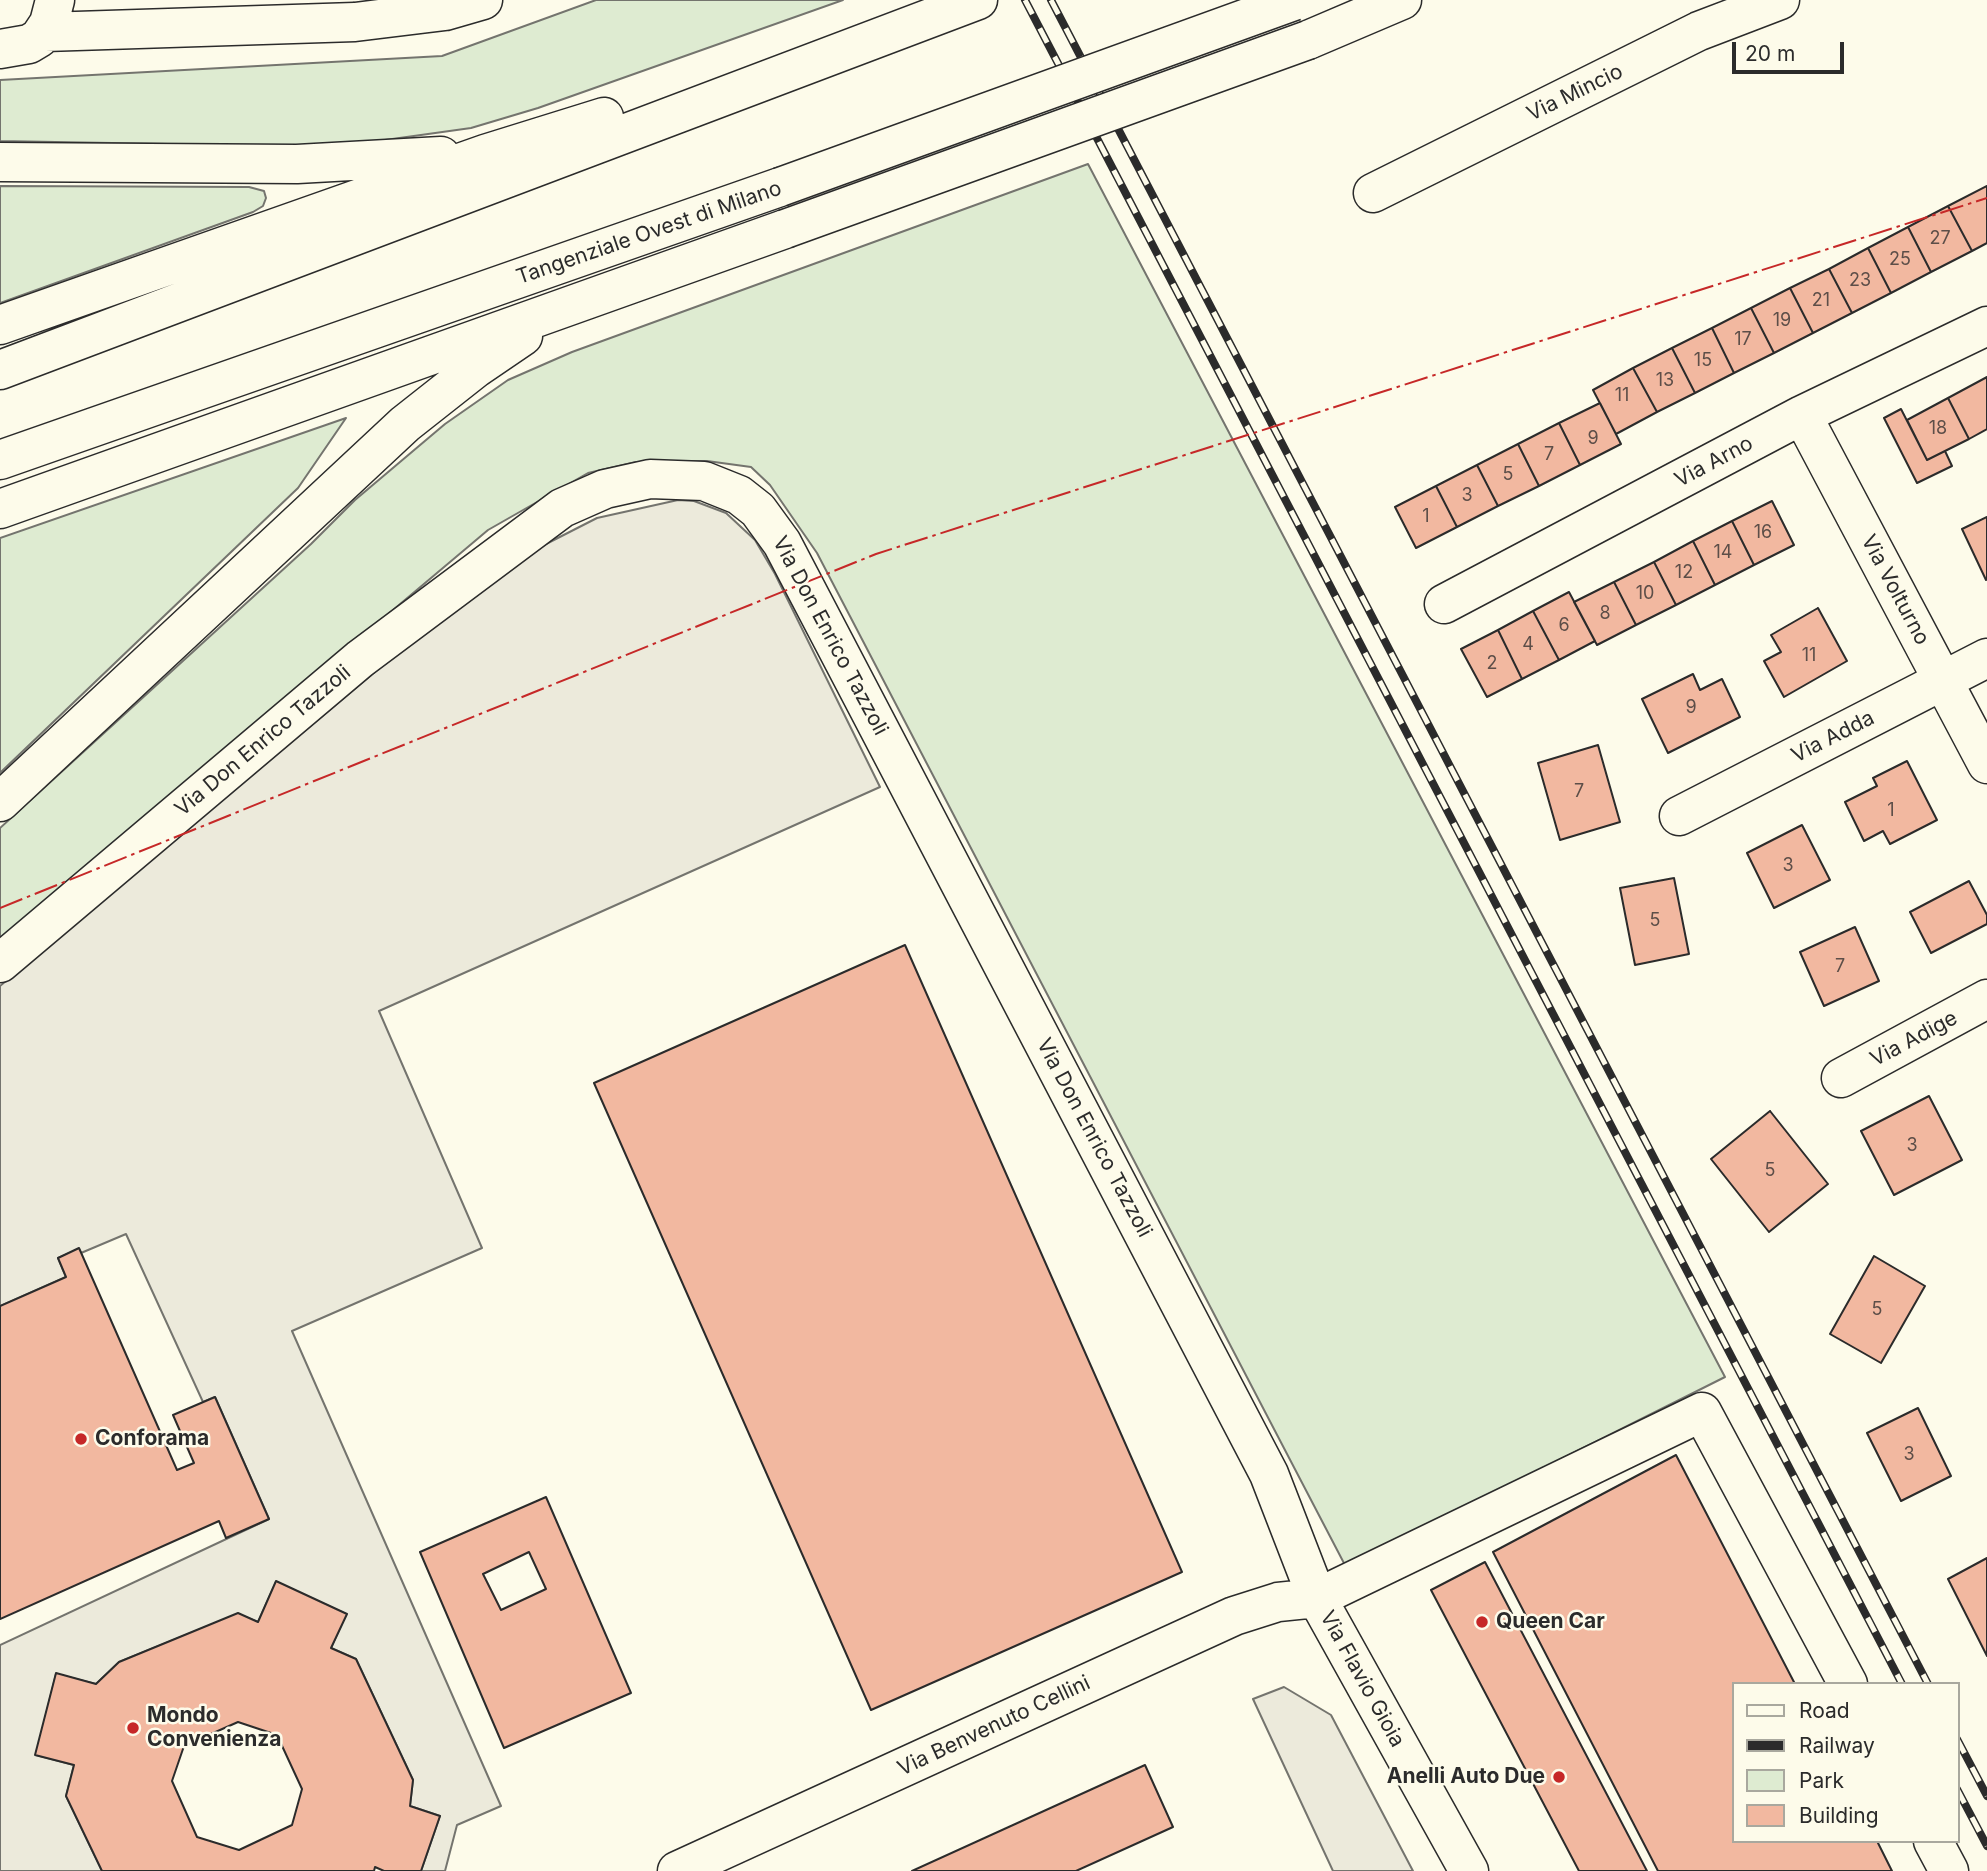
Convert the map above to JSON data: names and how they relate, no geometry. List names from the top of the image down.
{
  "streets": {
    "main road": [
      "Via Mincio",
      "Tangenziale Ovest di Milano",
      "Via Arno",
      "Via Volturno",
      "Via Don Enrico Tazzoli",
      "Via Adda",
      "Via Adige",
      "Via Flavio Gioia",
      "Via Benvenuto Cellini"
    ]
  },
  "crossings": [
    ["Via Arno", "Via Volturno"],
    ["Via Volturno", "Via Adda"],
    ["Via Don Enrico Tazzoli", "Via Flavio Gioia"],
    ["Via Don Enrico Tazzoli", "Via Benvenuto Cellini"],
    ["Via Flavio Gioia", "Via Benvenuto Cellini"]
  ],
  "places": [
    "Conforama",
    "Queen Car",
    "Mondo Convenienza",
    "Anelli Auto Due"
  ],
  "house_numbers": [
    "27",
    "25",
    "23",
    "21",
    "19",
    "17",
    "15",
    "13",
    "11",
    "18",
    "9",
    "7",
    "5",
    "3",
    "1",
    "16",
    "14",
    "12",
    "10",
    "8",
    "6",
    "4",
    "11",
    "2",
    "9",
    "7",
    "1",
    "3",
    "5",
    "7",
    "3",
    "5",
    "5",
    "3"
  ],
  "legend": [
    "Road",
    "Railway",
    "Park",
    "Building"
  ],
  "scale_bar": "20 m"
}
